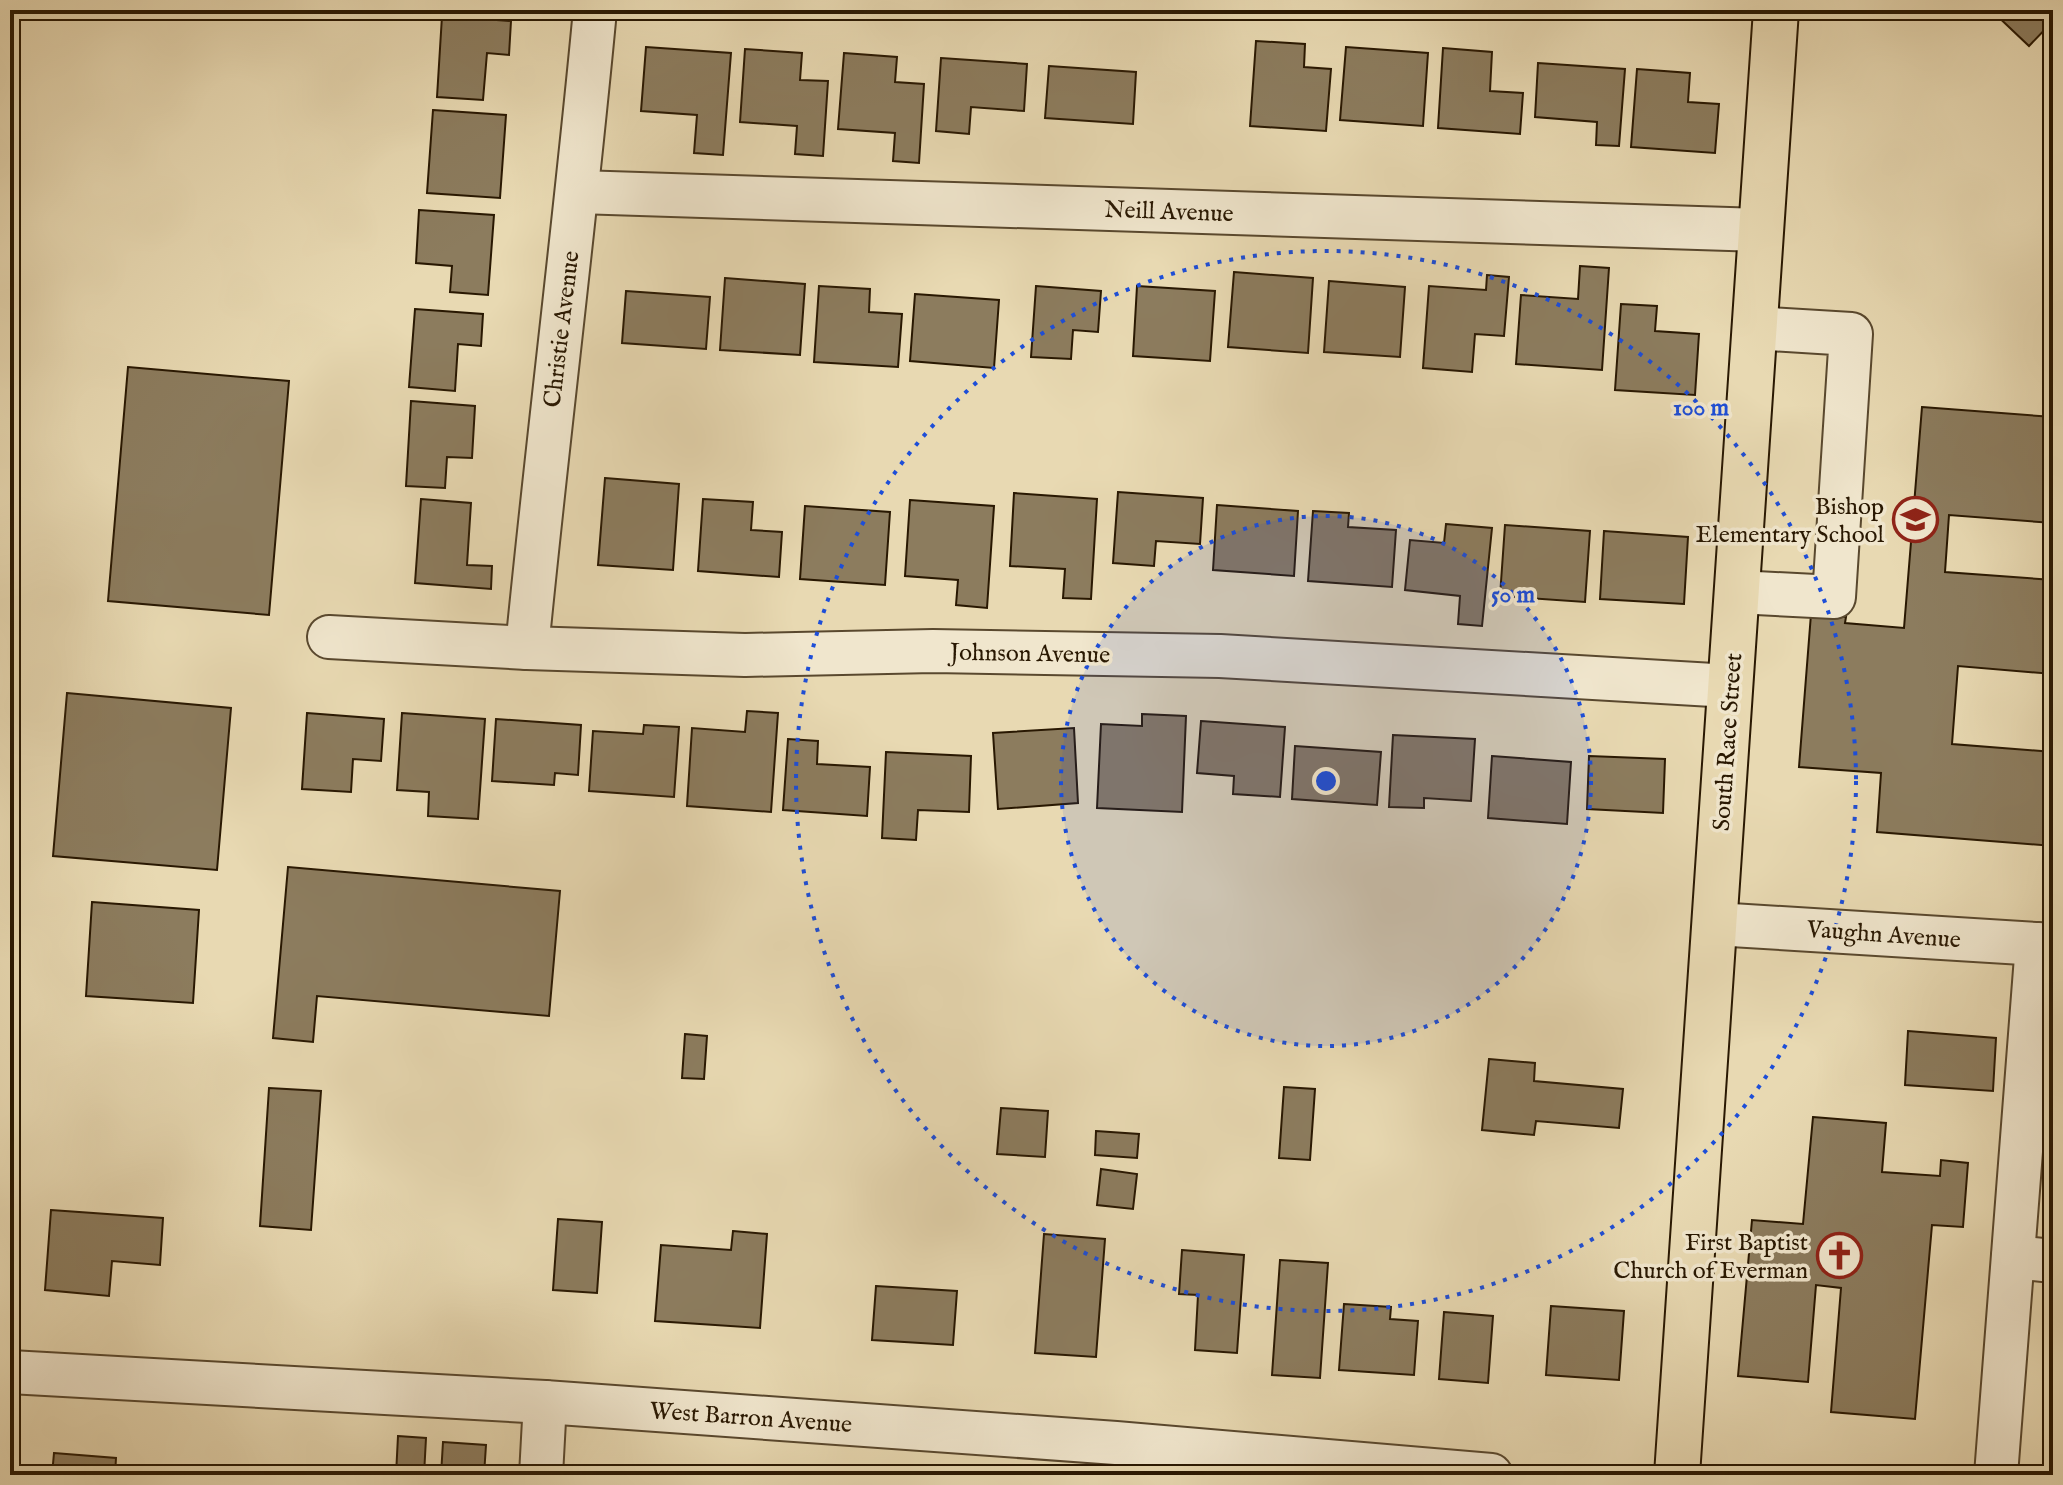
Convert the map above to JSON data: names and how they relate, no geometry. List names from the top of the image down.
{
  "streets": {
    "main road": ["South Race Street"],
    "street": [
      "Neill Avenue",
      "Christie Avenue",
      "Johnson Avenue",
      "Vaughn Avenue",
      "West Barron Avenue"
    ]
  },
  "crossings": [
    ["Neill Avenue", "Christie Avenue"],
    ["Neill Avenue", "South Race Street"],
    ["Christie Avenue", "Johnson Avenue"],
    ["Johnson Avenue", "South Race Street"],
    ["South Race Street", "Vaughn Avenue"]
  ],
  "places": {
    "school or university": ["Bishop Elementary School"],
    "church": ["First Baptist Church of Everman"]
  },
  "rings": ["100 m", "50 m"]
}
